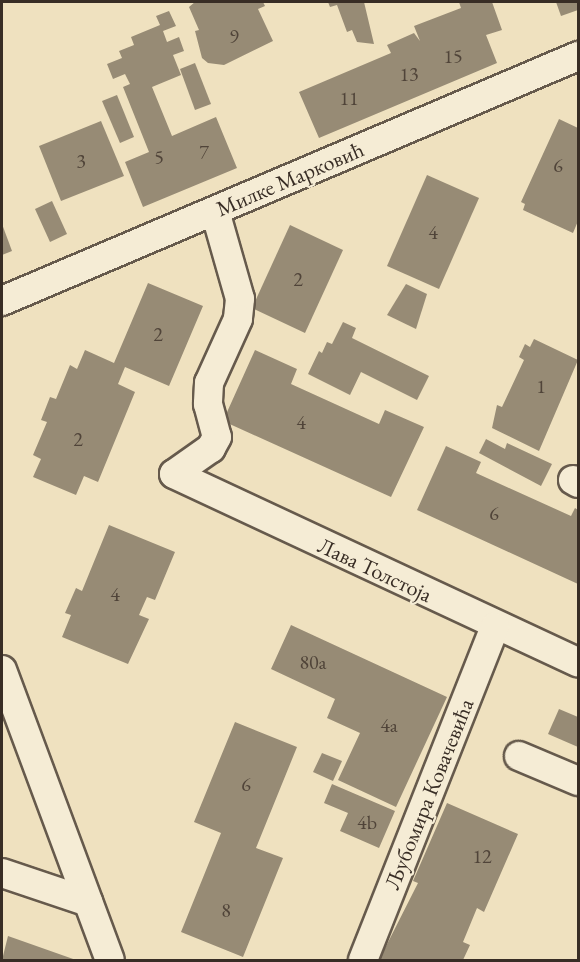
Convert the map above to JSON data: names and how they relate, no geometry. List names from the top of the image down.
{
  "streets": {
    "street": ["Милке Марковић", "Лава Толстоја", "Љубомира Ковачевића"]
  },
  "crossings": [
    ["Милке Марковић", "Лава Толстоја"],
    ["Лава Толстоја", "Љубомира Ковачевића"]
  ],
  "house_numbers": [
    "9",
    "15",
    "13",
    "11",
    "7",
    "5",
    "3",
    "6",
    "4",
    "2",
    "2",
    "1",
    "4",
    "2",
    "6",
    "4",
    "80a",
    "4a",
    "6",
    "4b",
    "12",
    "8"
  ]
}
